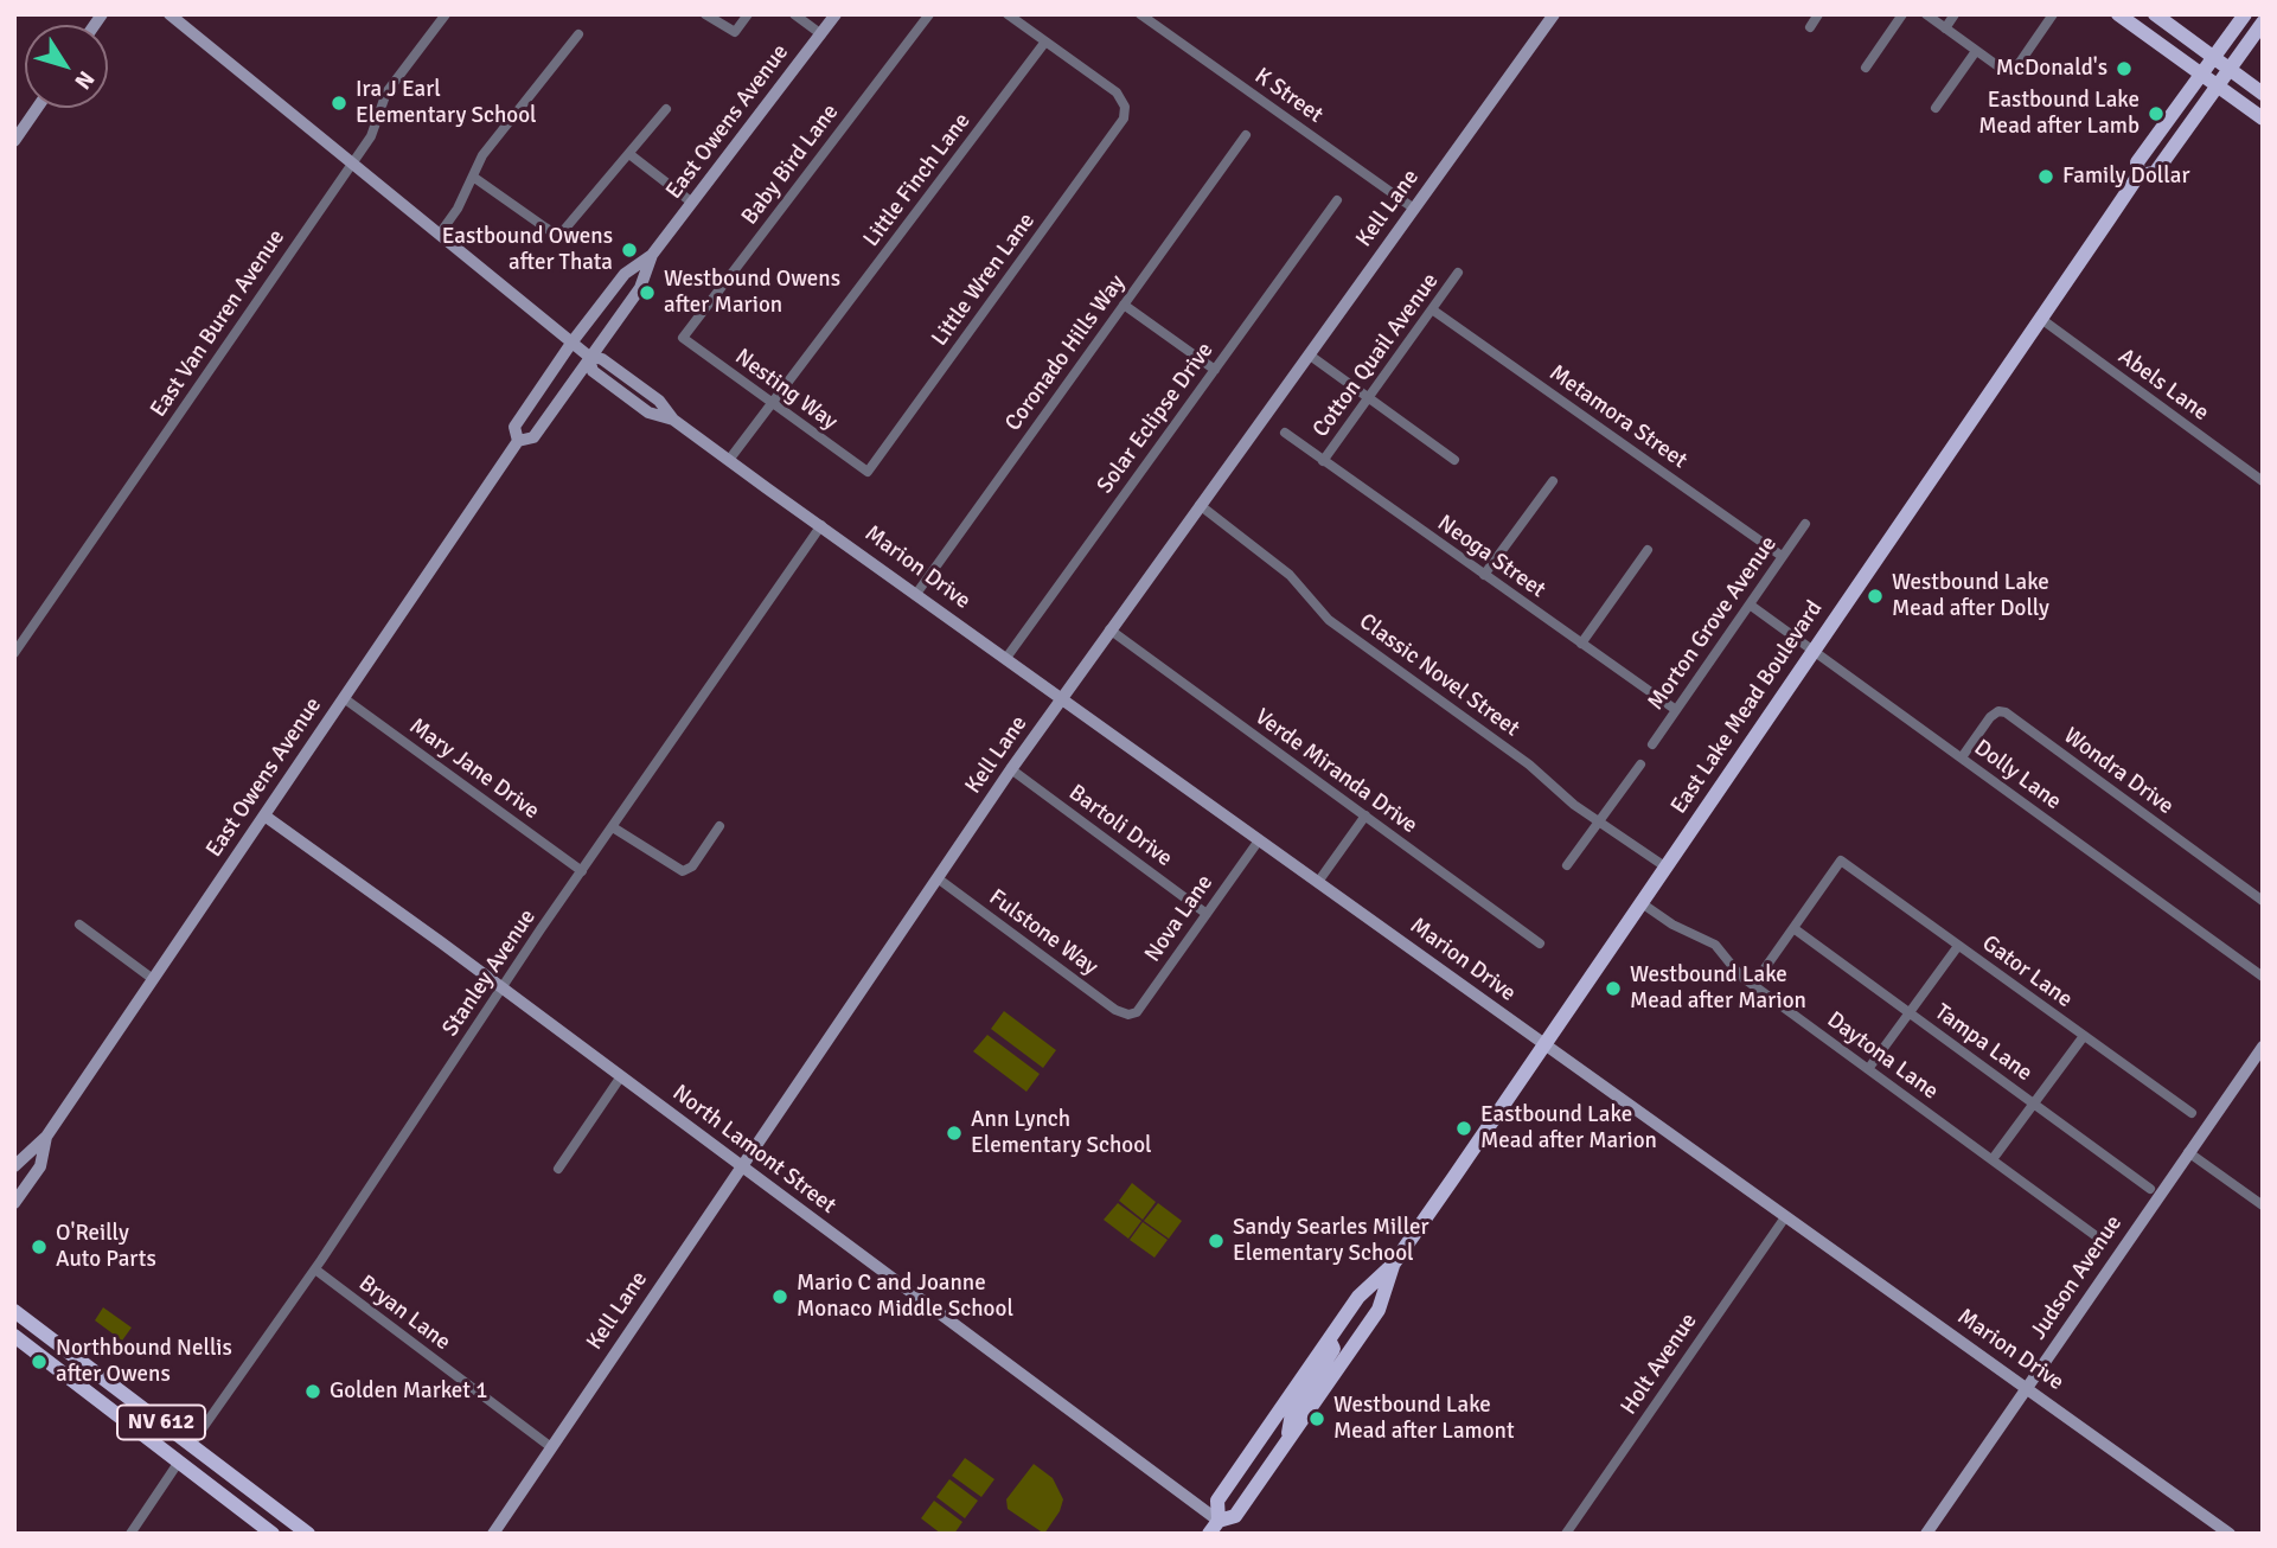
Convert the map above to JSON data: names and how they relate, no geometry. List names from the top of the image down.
{
  "streets": {
    "main road": ["East Lake Mead Boulevard", "NV 612"],
    "street": [
      "K Street",
      "East Owens Avenue",
      "Baby Bird Lane",
      "Little Finch Lane",
      "Kell Lane",
      "Little Wren Lane",
      "East Van Buren Avenue",
      "Coronado Hills Way",
      "Cotton Quail Avenue",
      "Abels Lane",
      "Nesting Way",
      "Metamora Street",
      "Solar Eclipse Drive",
      "Neoga Street",
      "Marion Drive",
      "Morton Grove Avenue",
      "Classic Novel Street",
      "Mary Jane Drive",
      "Verde Miranda Drive",
      "Wondra Drive",
      "Dolly Lane",
      "Bartoli Drive",
      "Nova Lane",
      "Fulstone Way",
      "Gator Lane",
      "Stanley Avenue",
      "Tampa Lane",
      "Daytona Lane",
      "North Lamont Street",
      "Judson Avenue",
      "Bryan Lane",
      "Holt Avenue"
    ]
  },
  "crossings": [
    ["K Street", "Kell Lane"],
    ["East Owens Avenue", "Marion Drive"],
    ["East Owens Avenue", "Mary Jane Drive"],
    ["East Owens Avenue", "North Lamont Street"],
    ["Baby Bird Lane", "Nesting Way"],
    ["Little Finch Lane", "Little Wren Lane"],
    ["Little Finch Lane", "Nesting Way"],
    ["Little Finch Lane", "Marion Drive"],
    ["Kell Lane", "Marion Drive"],
    ["Kell Lane", "Classic Novel Street"],
    ["Kell Lane", "Verde Miranda Drive"],
    ["Kell Lane", "Bartoli Drive"],
    ["Kell Lane", "Fulstone Way"],
    ["Kell Lane", "North Lamont Street"],
    ["Kell Lane", "Bryan Lane"],
    ["Little Wren Lane", "Nesting Way"],
    ["East Van Buren Avenue", "Marion Drive"],
    ["Coronado Hills Way", "Marion Drive"],
    ["Cotton Quail Avenue", "Metamora Street"],
    ["Cotton Quail Avenue", "Neoga Street"],
    ["Abels Lane", "East Lake Mead Boulevard"],
    ["Metamora Street", "Morton Grove Avenue"],
    ["Solar Eclipse Drive", "Marion Drive"],
    ["Neoga Street", "Morton Grove Avenue"],
    ["Marion Drive", "East Lake Mead Boulevard"],
    ["Marion Drive", "Nova Lane"],
    ["Marion Drive", "Stanley Avenue"],
    ["Marion Drive", "Judson Avenue"],
    ["Marion Drive", "Holt Avenue"],
    ["Morton Grove Avenue", "Dolly Lane"],
    ["Classic Novel Street", "East Lake Mead Boulevard"],
    ["East Lake Mead Boulevard", "Dolly Lane"],
    ["East Lake Mead Boulevard", "Daytona Lane"],
    ["East Lake Mead Boulevard", "North Lamont Street"],
    ["Mary Jane Drive", "Stanley Avenue"],
    ["Wondra Drive", "Dolly Lane"],
    ["Bartoli Drive", "Nova Lane"],
    ["Nova Lane", "Fulstone Way"],
    ["Gator Lane", "Tampa Lane"],
    ["Stanley Avenue", "North Lamont Street"],
    ["Stanley Avenue", "Bryan Lane"],
    ["Stanley Avenue", "NV 612"]
  ],
  "places": [
    "McDonald's",
    "Ira J Earl Elementary School",
    "Eastbound Lake Mead after Lamb",
    "Family Dollar",
    "Eastbound Owens after Thata",
    "Westbound Owens after Marion",
    "Westbound Lake Mead after Dolly",
    "Westbound Lake Mead after Marion",
    "Eastbound Lake Mead after Marion",
    "Ann Lynch Elementary School",
    "Sandy Searles Miller Elementary School",
    "O'Reilly Auto Parts",
    "Mario C and Joanne Monaco Middle School",
    "Northbound Nellis after Owens",
    "Golden Market 1",
    "Westbound Lake Mead after Lamont"
  ],
  "north": "bottom right"
}
